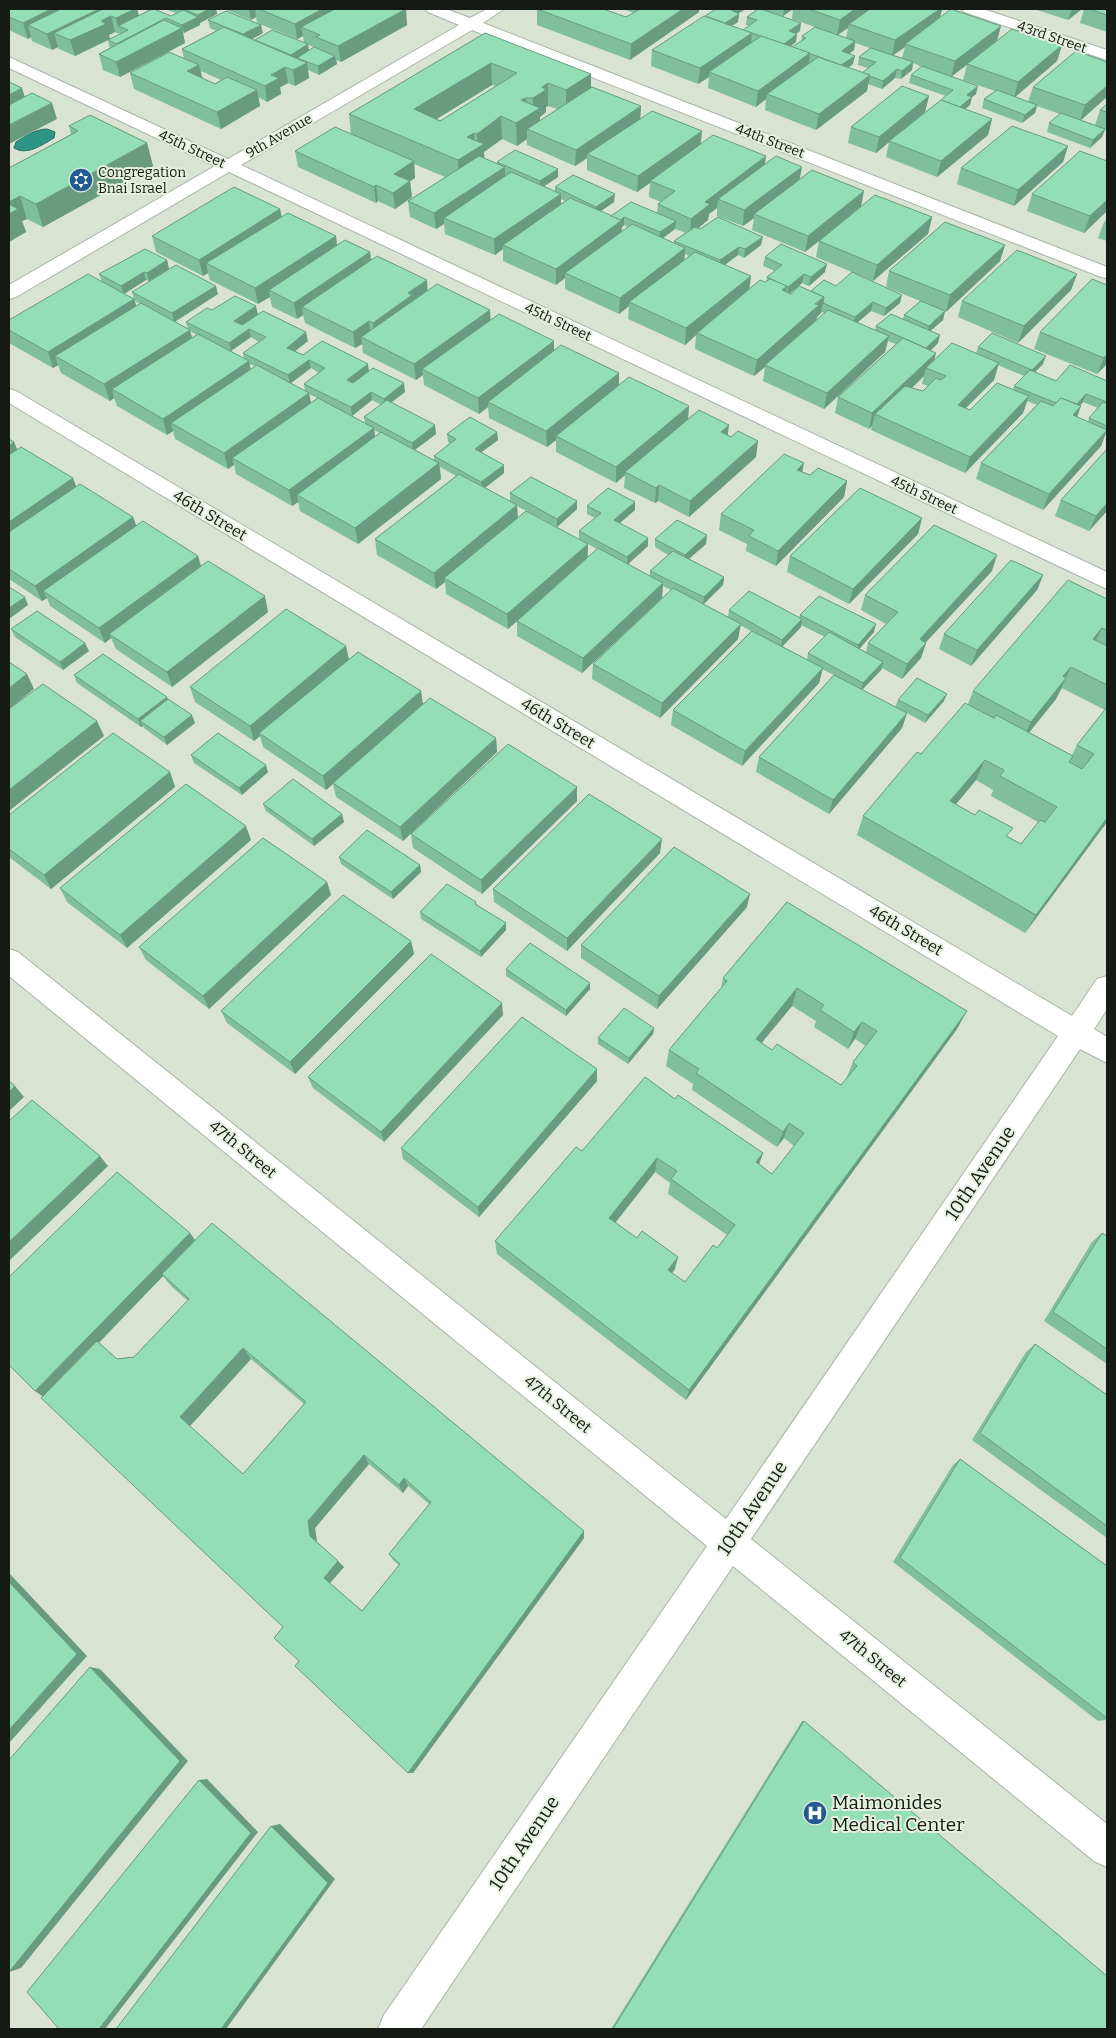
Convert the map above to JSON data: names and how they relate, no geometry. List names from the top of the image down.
{
  "streets": {
    "street": [
      "43rd Street",
      "9th Avenue",
      "44th Street",
      "45th Street",
      "46th Street",
      "47th Street",
      "10th Avenue"
    ]
  },
  "crossings": [
    ["9th Avenue", "44th Street"],
    ["9th Avenue", "45th Street"],
    ["46th Street", "10th Avenue"],
    ["47th Street", "10th Avenue"]
  ],
  "places": {
    "synagogue": ["Congregation Bnai Israel"],
    "hospital": ["Maimonides Medical Center"]
  }
}
